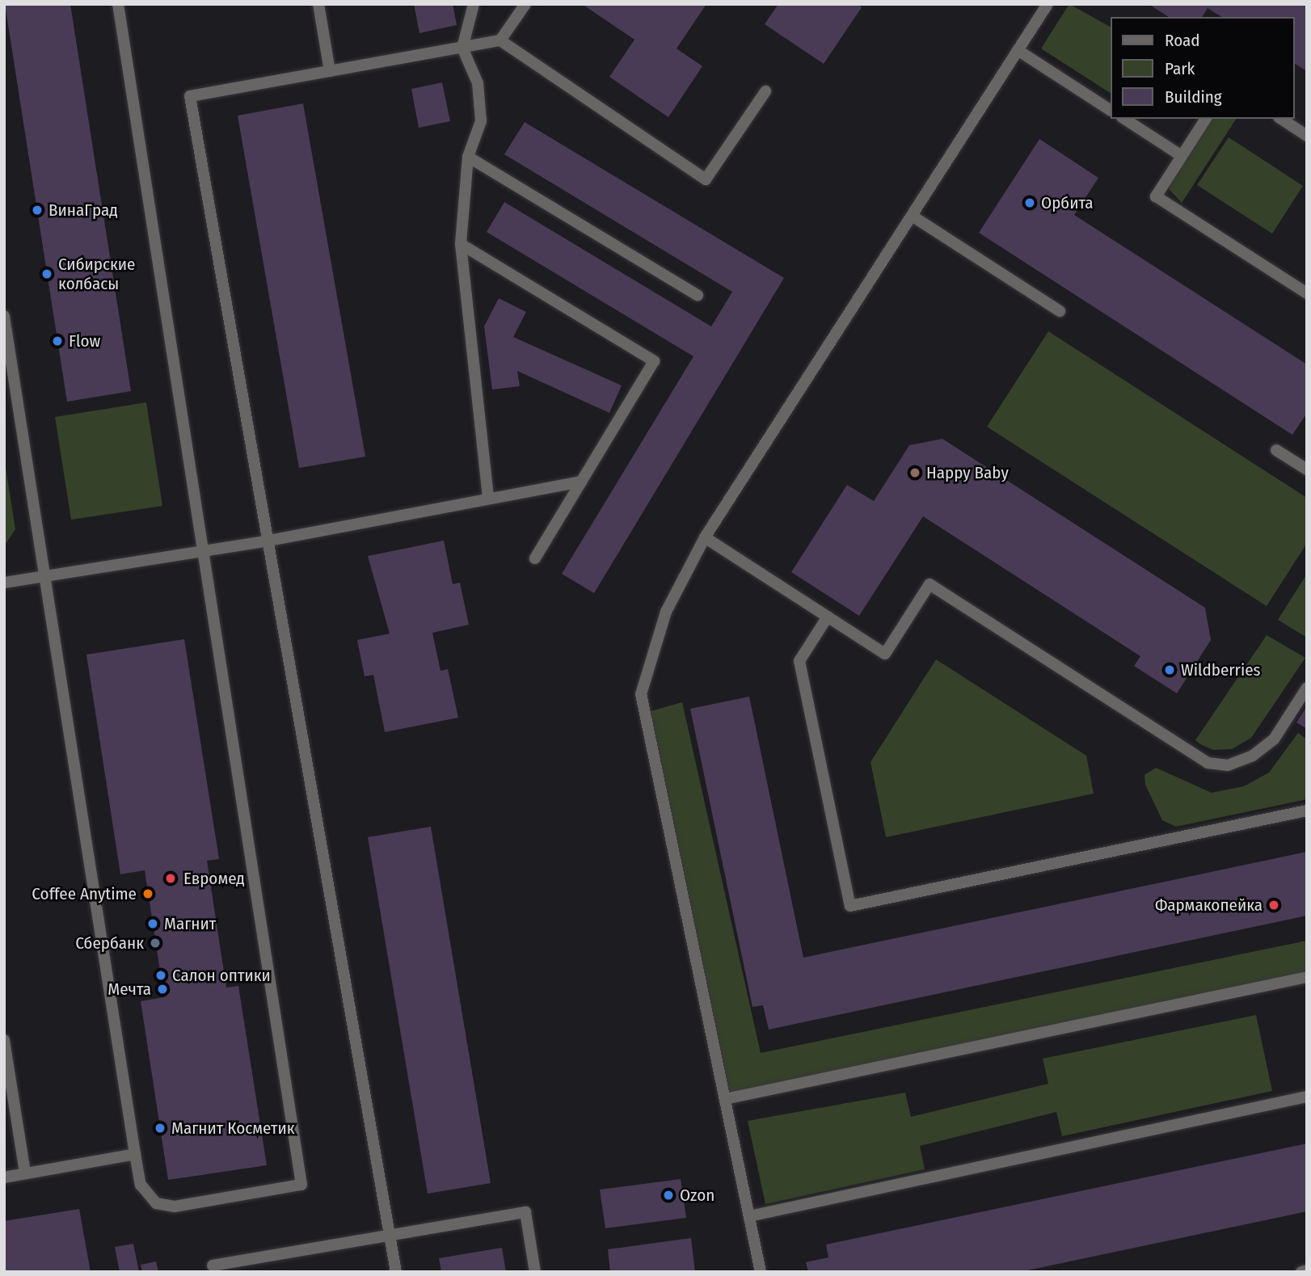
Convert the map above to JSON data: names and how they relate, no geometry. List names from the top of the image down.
{
  "places": [
    "Орбита",
    "ВинаГрад",
    "Сибирские колбасы",
    "Flow",
    "Happy Baby",
    "Wildberries",
    "Евромед",
    "Coffee Anytime",
    "Фармакопейка",
    "Магнит",
    "Сбербанк",
    "Салон оптики",
    "Мечта",
    "Магнит Косметик",
    "Ozon"
  ],
  "legend": ["Road", "Park", "Building"]
}
